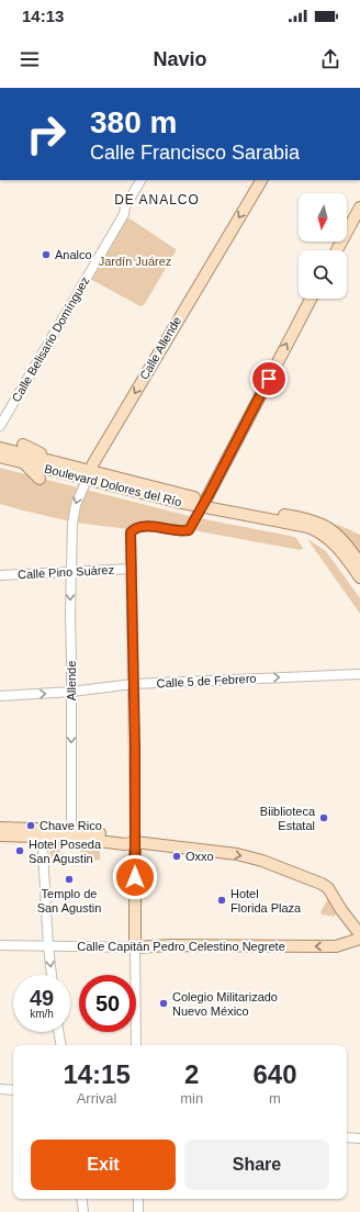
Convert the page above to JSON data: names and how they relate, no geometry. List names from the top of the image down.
{
  "streets": {
    "main road": ["Calle Allende", "Boulevard Dolores del Río", "Calle Capitán Pedro Celestino Negrete"],
    "street": [
      "Calle Belisario Domínguez",
      "Calle Pino Suárez",
      "Allende",
      "Calle 5 de Febrero"
    ]
  },
  "crossings": [
    ["Calle Allende", "Boulevard Dolores del Río"],
    ["Calle Allende", "Allende"],
    ["Calle Pino Suárez", "Allende"],
    ["Allende", "Calle 5 de Febrero"]
  ],
  "one_way": ["Calle Allende", "Calle 5 de Febrero", "Calle Capitán Pedro Celestino Negrete"],
  "districts": ["DE ANALCO"],
  "parks": ["Jardín Juárez"],
  "places": [
    "Analco",
    "Biiblioteca Estatal",
    "Chave Rico",
    "Hotel Poseda San Agustin",
    "Oxxo",
    "Templo de San Agustin",
    "Hotel Florida Plaza",
    "Colegio Militarizado Nuevo México"
  ],
  "north": "bottom",
  "page": {
    "status": "14:13",
    "header": "Navio",
    "turn": ["380 m", "Calle Francisco Sarabia"],
    "speed": "49 km/h",
    "limit": "50",
    "eta": [
      "14:15",
      "Arrival",
      "2",
      "min",
      "640",
      "m"
    ],
    "buttons": ["Exit", "Share"]
  }
}
